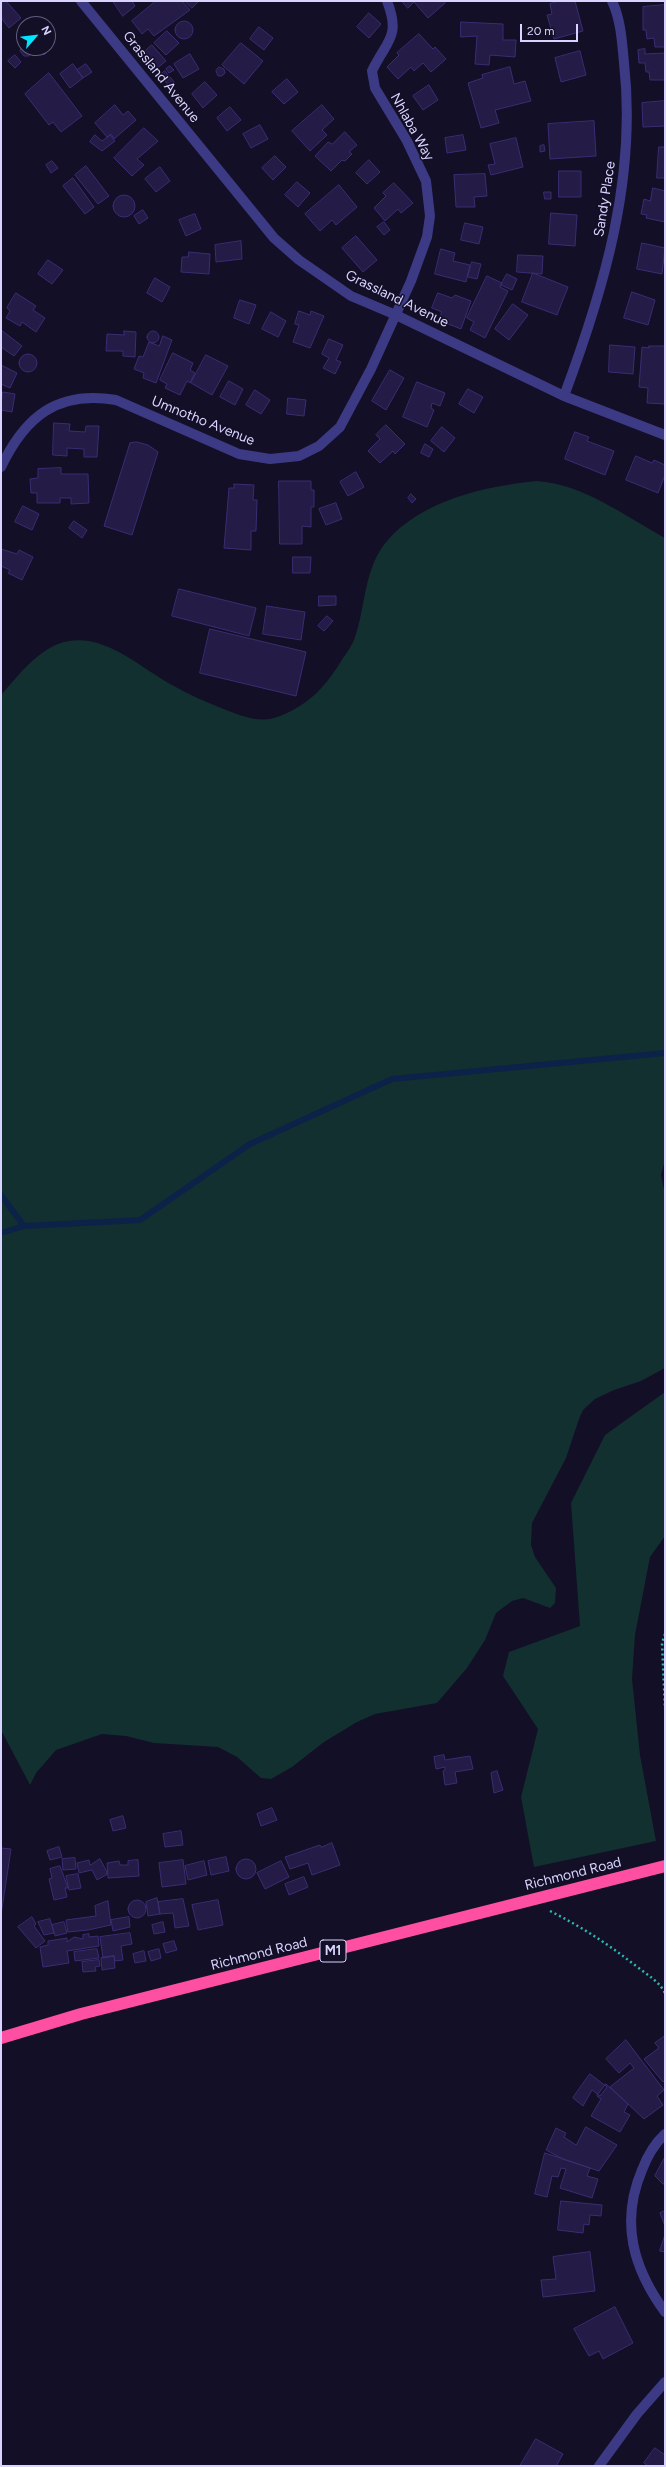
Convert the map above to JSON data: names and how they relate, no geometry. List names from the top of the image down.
{
  "streets": {
    "highway": ["Richmond Road", "M1"],
    "street": [
      "Grassland Avenue",
      "Nhlaba Way",
      "Sandy Place",
      "Umnotho Avenue"
    ]
  },
  "crossings": [
    ["Grassland Avenue", "Nhlaba Way"],
    ["Grassland Avenue", "Sandy Place"],
    ["Grassland Avenue", "Umnotho Avenue"],
    ["Nhlaba Way", "Umnotho Avenue"]
  ],
  "scale_bar": "20 m",
  "north": "top right"
}
